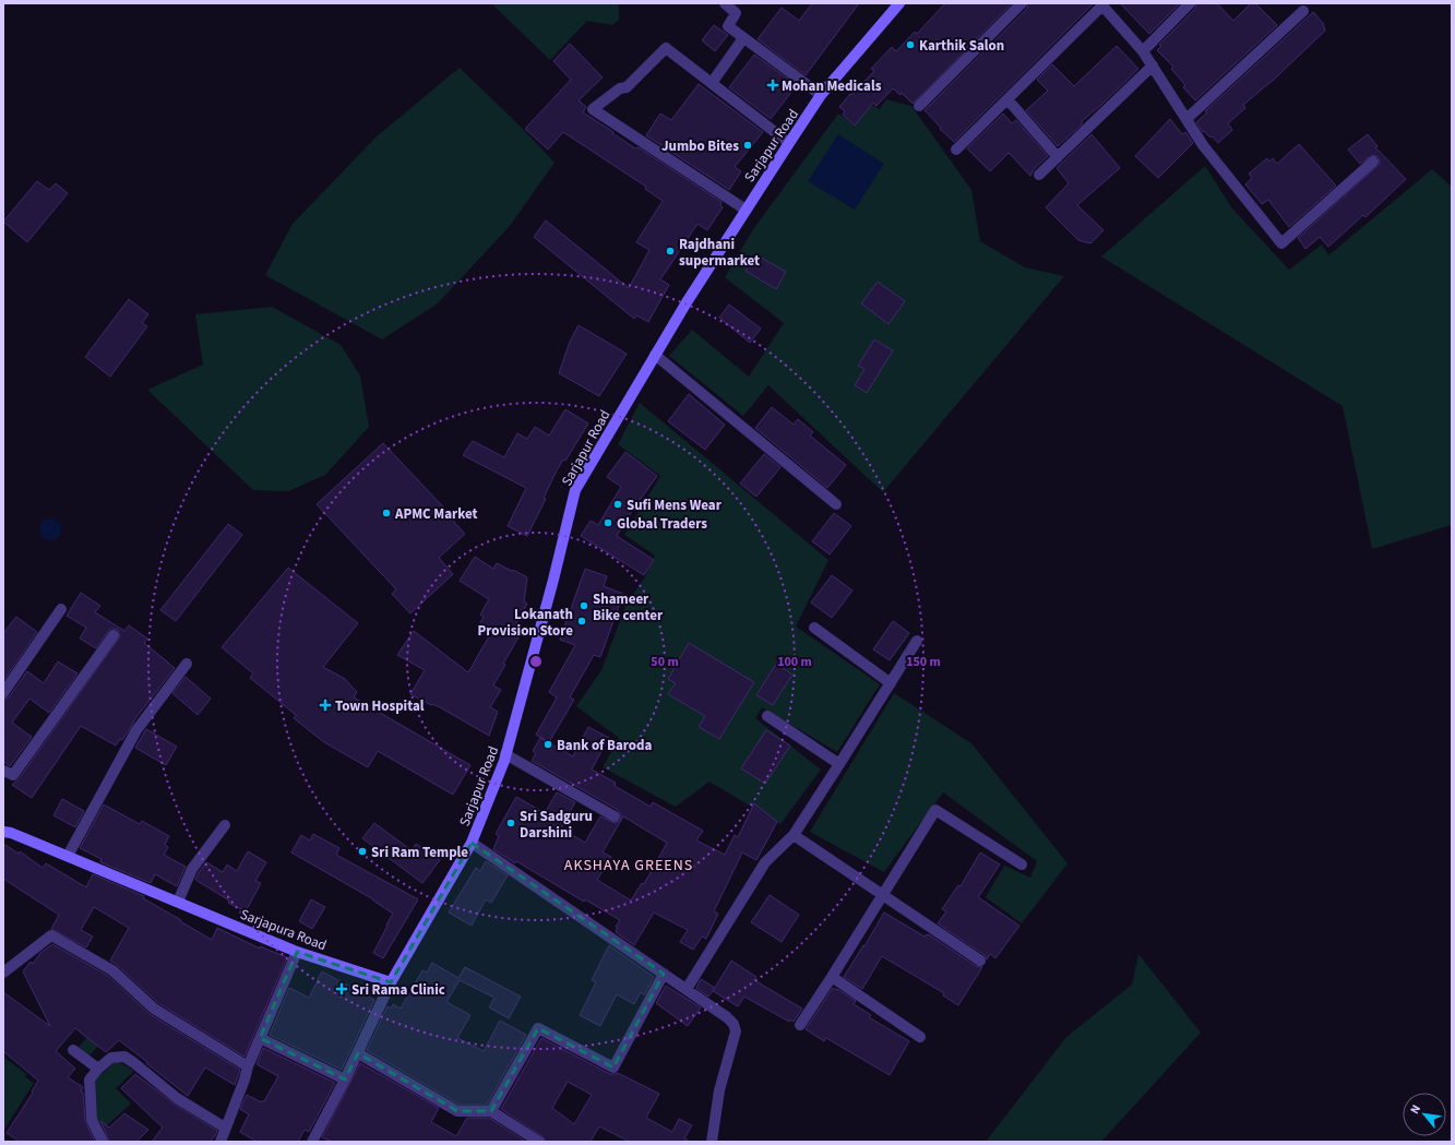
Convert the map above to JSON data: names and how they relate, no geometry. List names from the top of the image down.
{
  "streets": {
    "main road": ["Sarjapur Road", "Sarjapura Road"]
  },
  "crossings": [
    ["Sarjapur Road", "Sarjapura Road"]
  ],
  "districts": ["AKSHAYA GREENS"],
  "places": {
    "other": [
      "Karthik Salon",
      "Jumbo Bites",
      "Rajdhani supermarket",
      "Sufi Mens Wear",
      "APMC Market",
      "Global Traders",
      "Shameer Bike center",
      "Lokanath Provision Store",
      "Bank of Baroda",
      "Sri Sadguru Darshini",
      "Sri Ram Temple"
    ],
    "health": ["Mohan Medicals", "Town Hospital", "Sri Rama Clinic"]
  },
  "north": "top left",
  "rings": ["50 m", "100 m", "150 m"]
}
